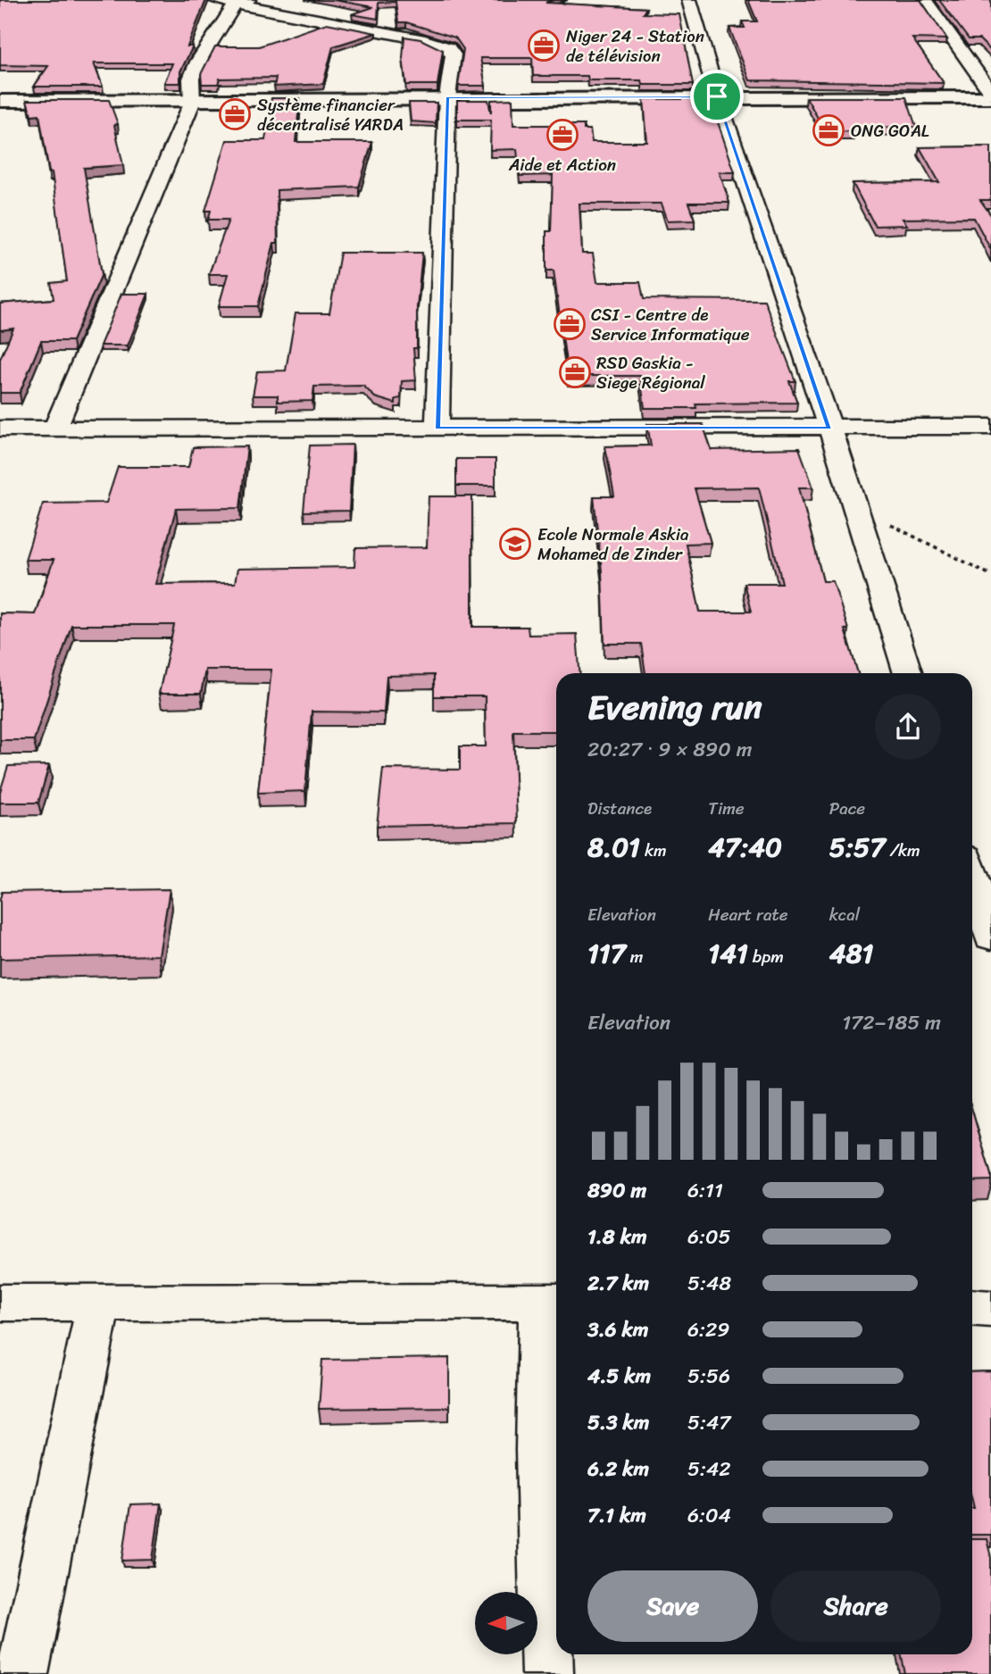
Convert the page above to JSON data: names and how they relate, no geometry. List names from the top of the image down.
{
  "places": {
    "office": [
      "Niger 24 - Station de télévision",
      "Système financier décentralisé YARDA",
      "ONG GOAL",
      "Aide et Action",
      "CSI - Centre de Service Informatique",
      "RSD Gaskia - Siege Régional"
    ],
    "school or university": ["Ecole Normale Askia Mohamed de Zinder"]
  },
  "north": "left",
  "page": {
    "heading": ["Evening run", "20:27 · 9 × 890 m"],
    "stats": [
      ["Distance", "8.01 km"],
      ["Time", "47:40"],
      ["Pace", "5:57 /km"],
      ["Elevation", "117 m"],
      ["Heart rate", "141 bpm"],
      ["kcal", "481"]
    ],
    "chart": ["Elevation", "172–185 m"],
    "list": [
      {
        "name": "890 m",
        "note": "6:11"
      },
      {
        "name": "1.8 km",
        "note": "6:05"
      },
      {
        "name": "2.7 km",
        "note": "5:48"
      },
      {
        "name": "3.6 km",
        "note": "6:29"
      },
      {
        "name": "4.5 km",
        "note": "5:56"
      },
      {
        "name": "5.3 km",
        "note": "5:47"
      },
      {
        "name": "6.2 km",
        "note": "5:42"
      },
      {
        "name": "7.1 km",
        "note": "6:04"
      }
    ],
    "buttons": ["Save", "Share"]
  }
}
